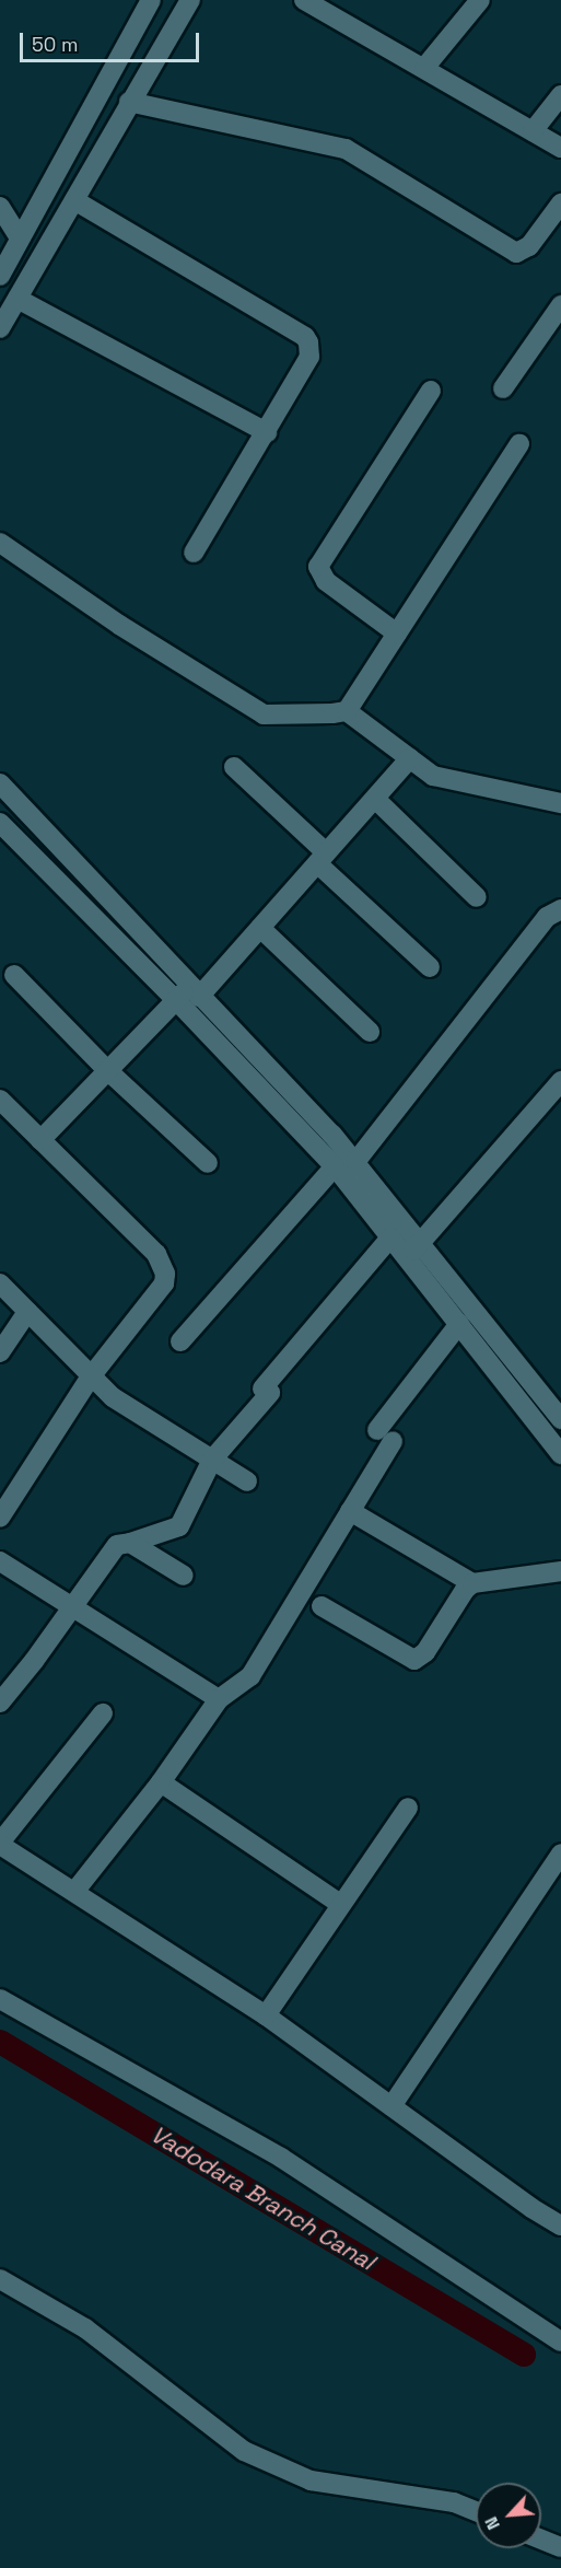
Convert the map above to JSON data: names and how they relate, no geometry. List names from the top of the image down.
{
  "water": ["Vadodara Branch Canal"],
  "scale_bar": "50 m",
  "north": "bottom left"
}
